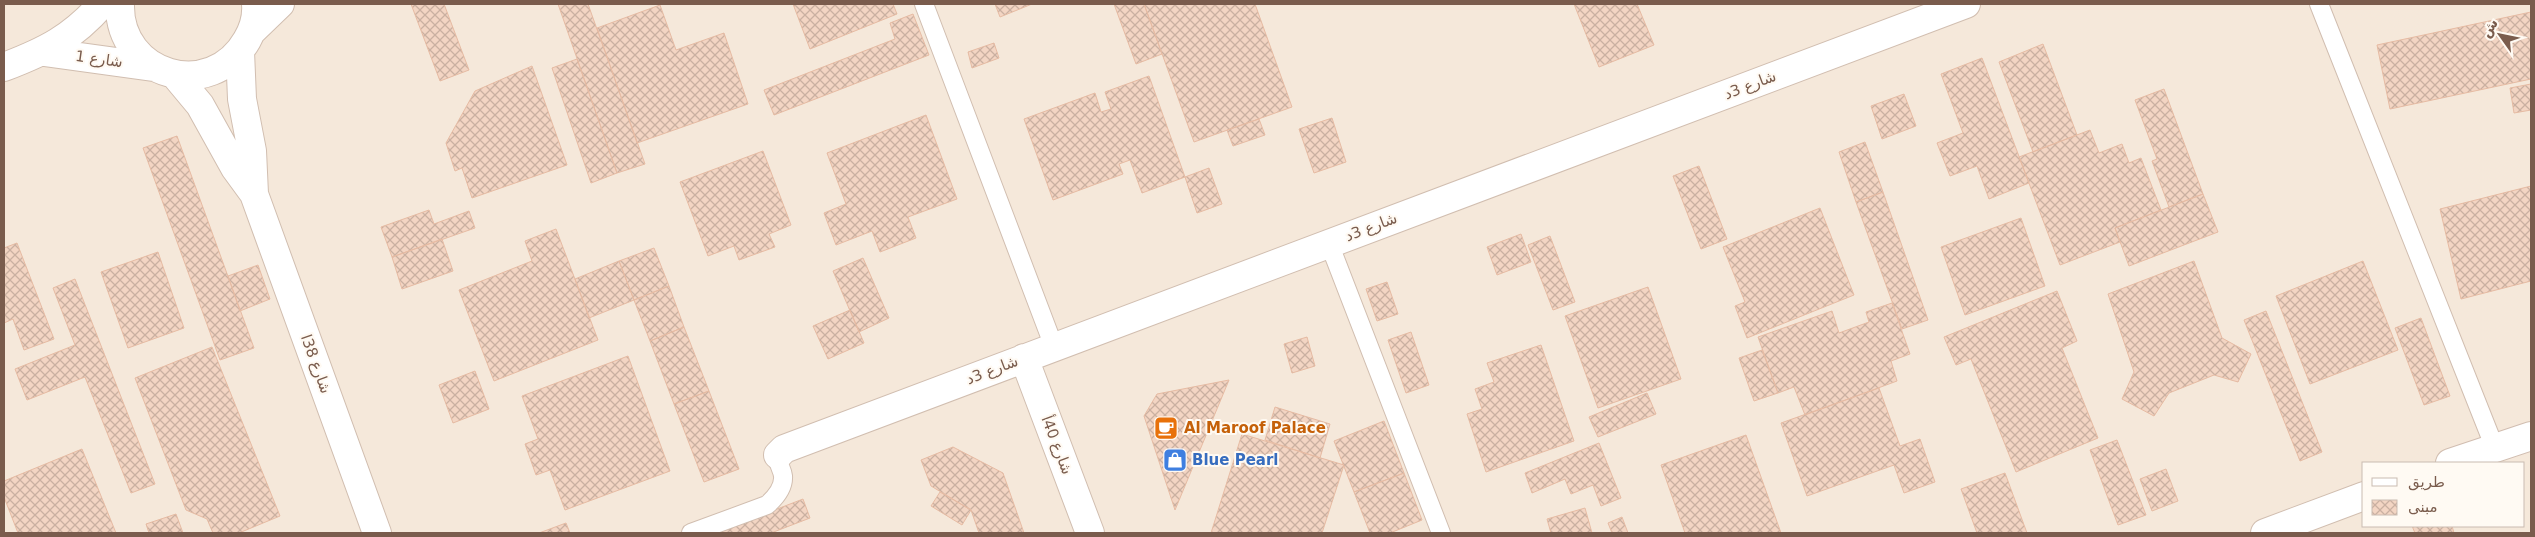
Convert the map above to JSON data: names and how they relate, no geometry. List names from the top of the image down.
{
  "streets": {
    "street": [
      "شارع 1",
      "شارع 3د",
      "شارع 38ا",
      "شارع 40أ"
    ]
  },
  "crossings": [
    ["شارع 1", "شارع 38ا"],
    ["شارع 3د", "شارع 40أ"]
  ],
  "places": {
    "cafe": ["Al Maroof Palace"],
    "shop": ["Blue Pearl"]
  },
  "legend": ["طريق", "مبنى"],
  "north": "top left"
}
